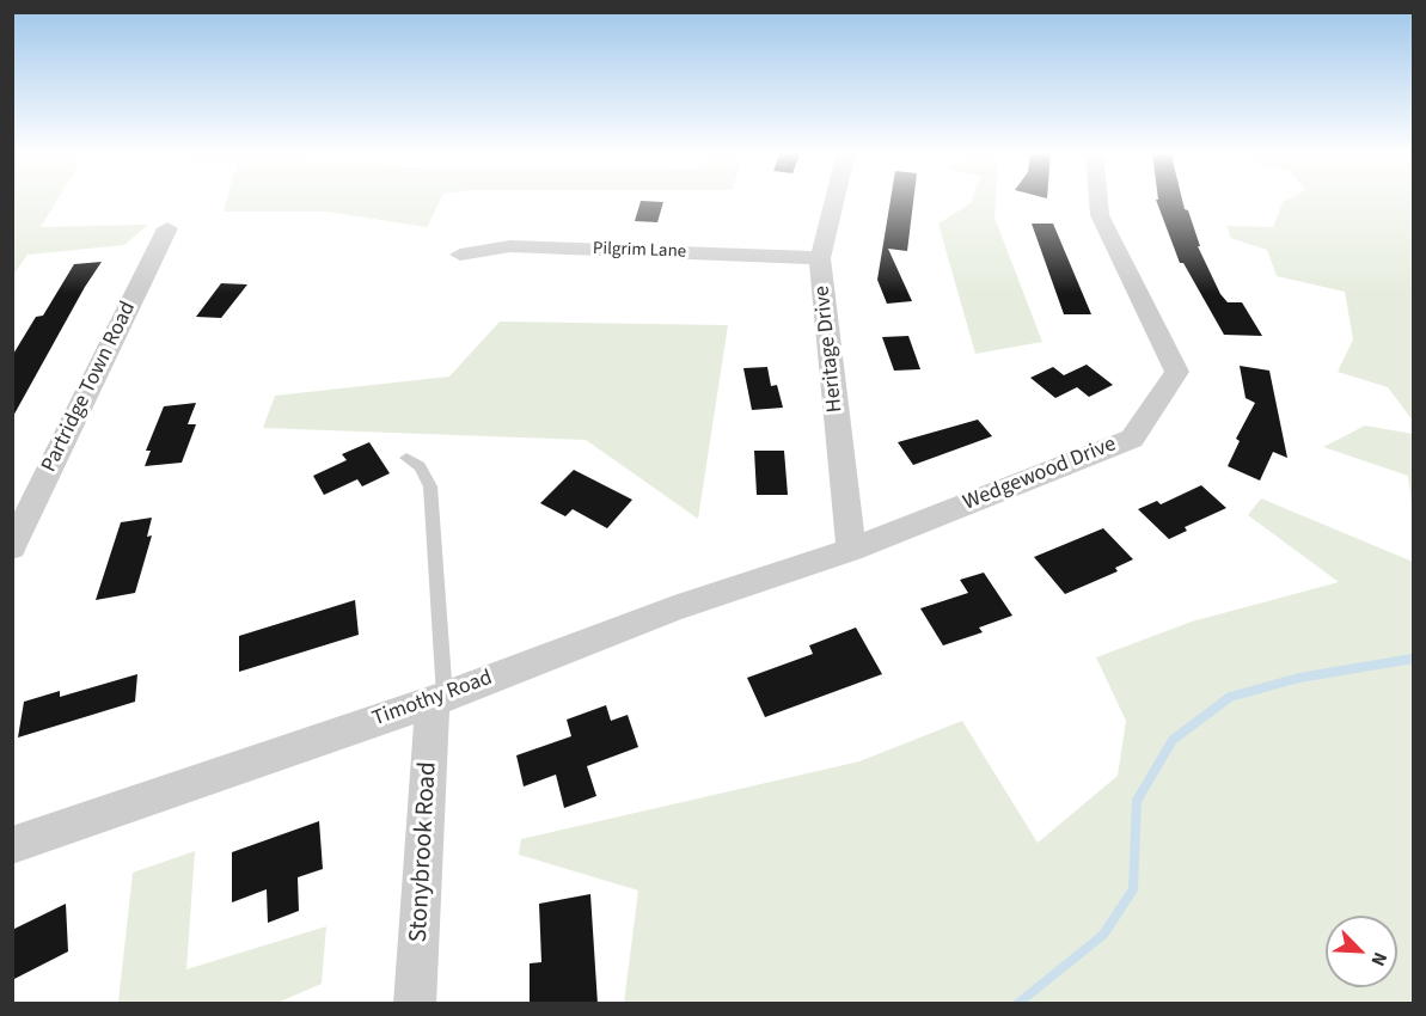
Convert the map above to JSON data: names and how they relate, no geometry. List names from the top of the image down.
{
  "streets": {
    "street": [
      "Pilgrim Lane",
      "Heritage Drive",
      "Partridge Town Road",
      "Wedgewood Drive",
      "Timothy Road",
      "Stonybrook Road"
    ]
  },
  "crossings": [
    ["Pilgrim Lane", "Heritage Drive"],
    ["Heritage Drive", "Wedgewood Drive"],
    ["Heritage Drive", "Timothy Road"],
    ["Wedgewood Drive", "Timothy Road"],
    ["Timothy Road", "Stonybrook Road"]
  ],
  "north": "bottom right"
}
